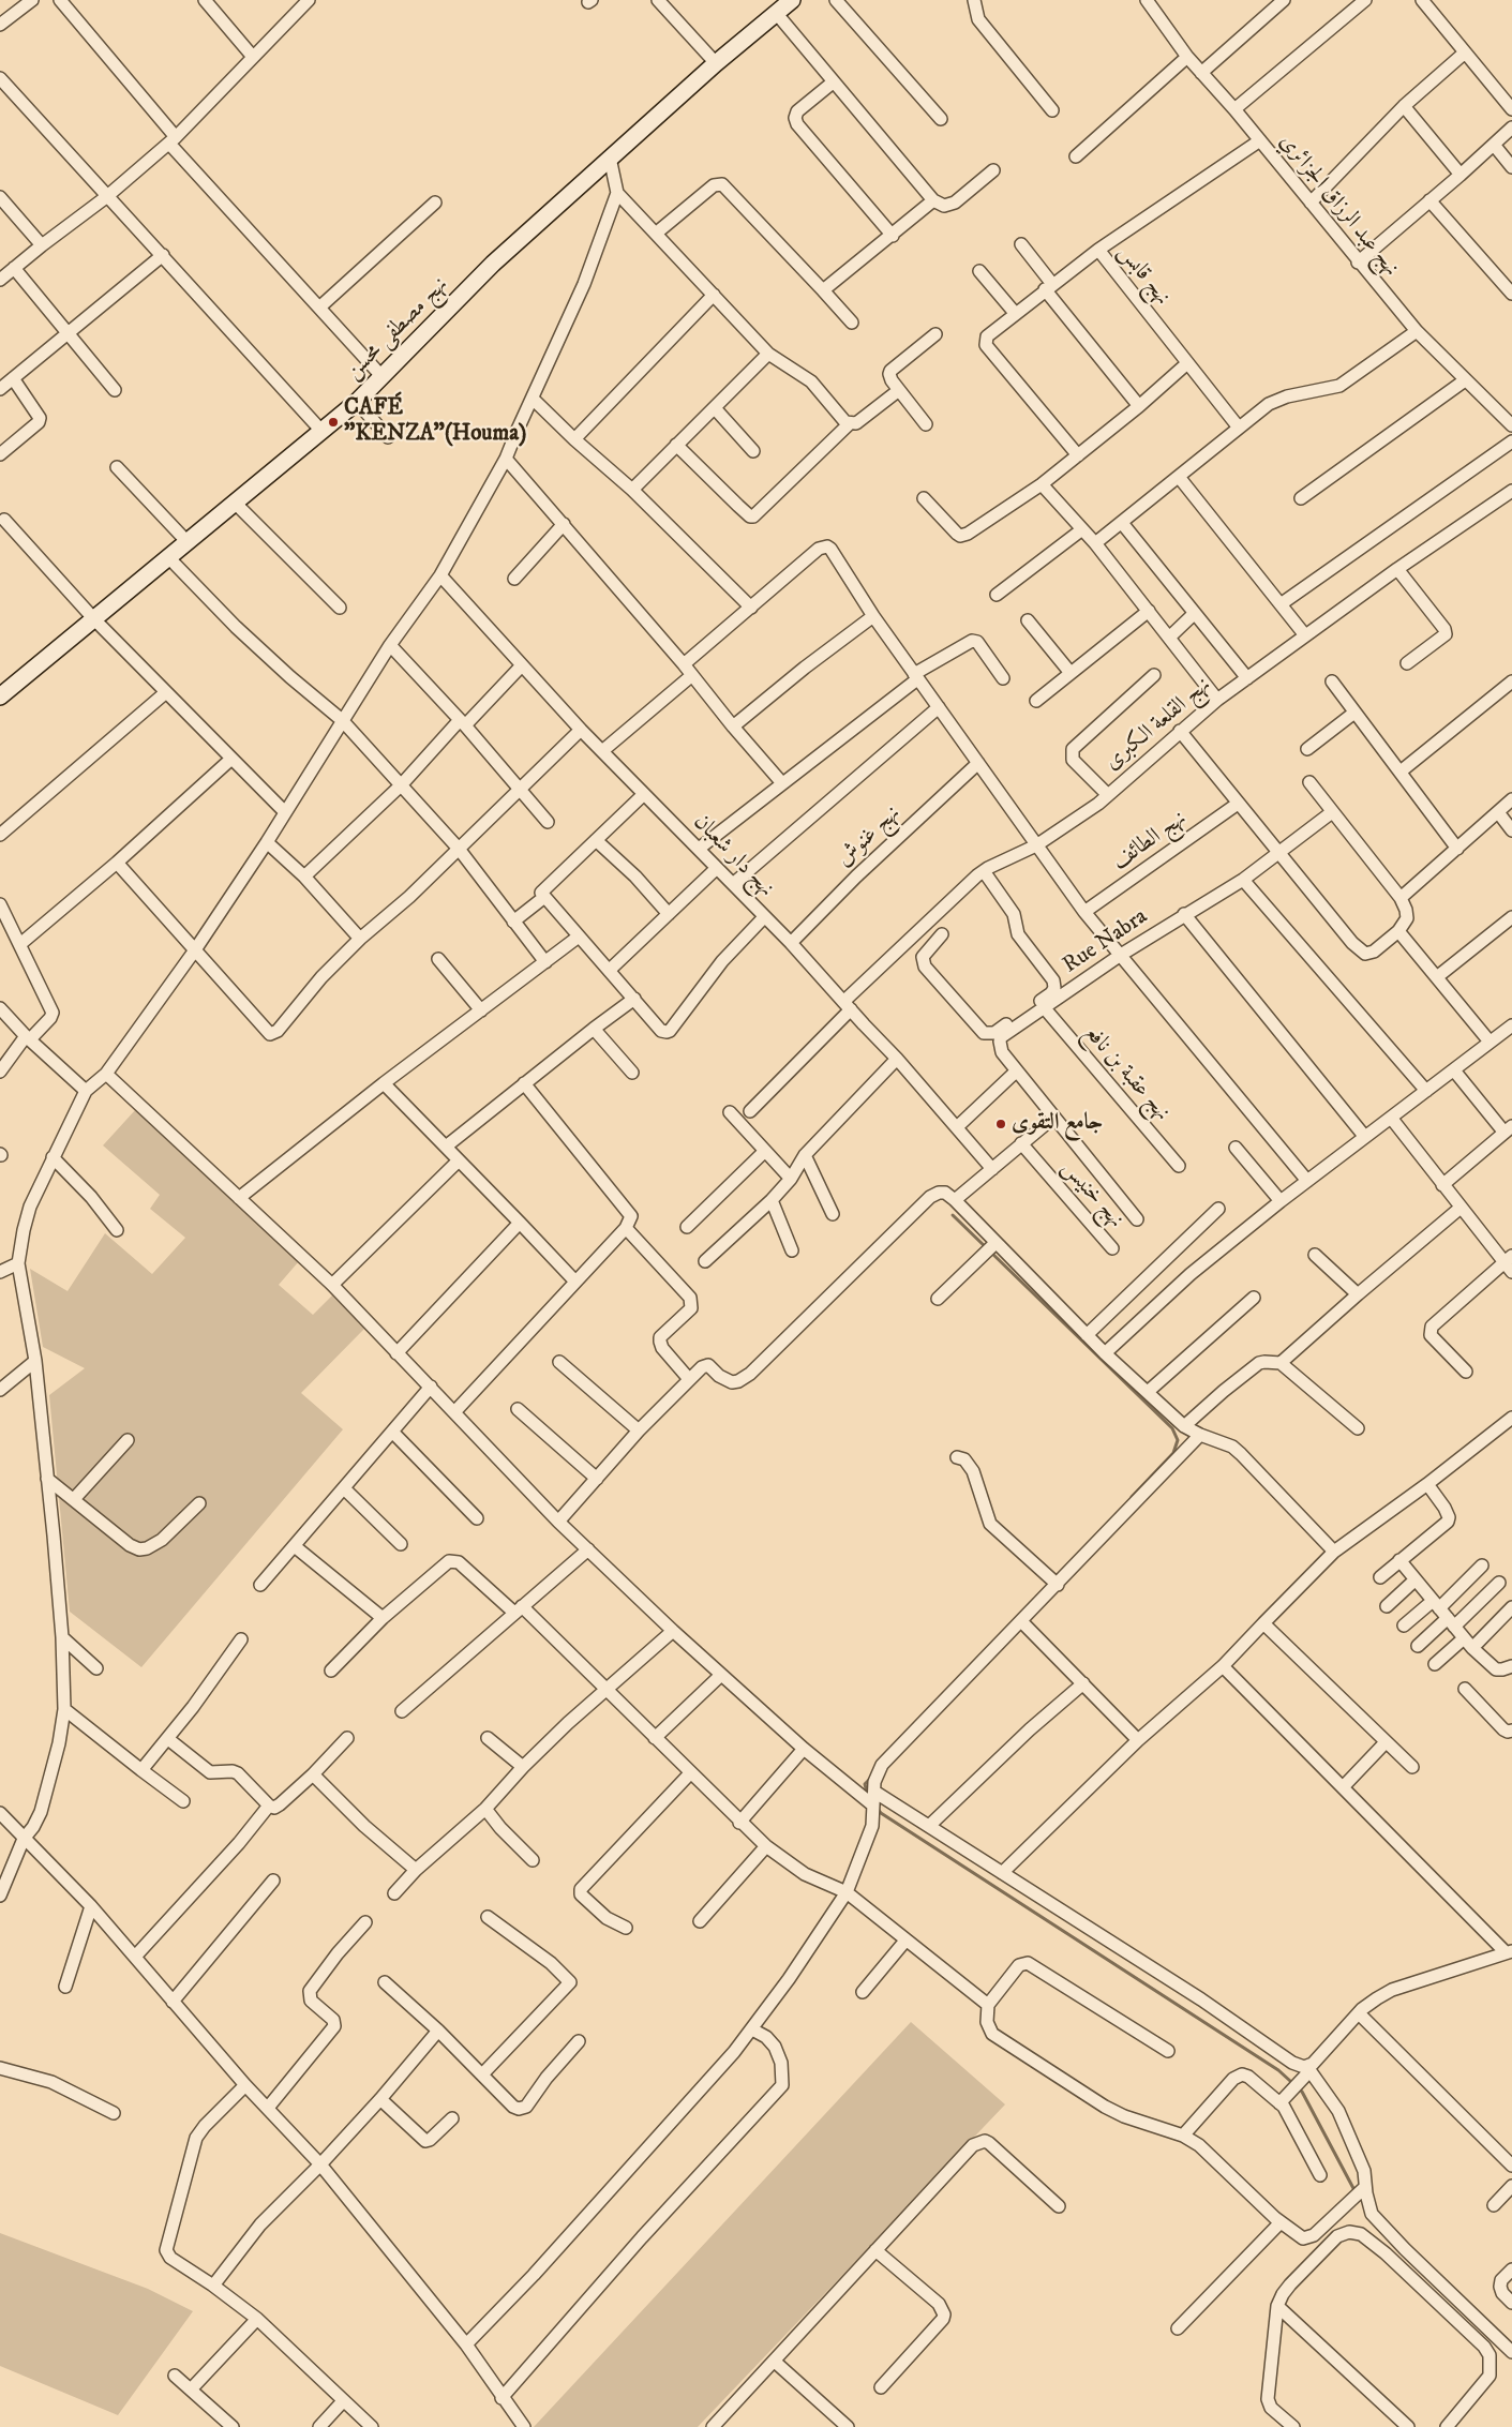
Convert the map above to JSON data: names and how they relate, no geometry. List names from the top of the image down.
{
  "streets": {
    "main road": ["نهج مصطفى محسن"],
    "street": [
      "نهج عبد الرزاق الجزائري",
      "نهج قابس",
      "نهج القلعة الكبرى",
      "نهج غنوش",
      "نهج الطائف",
      "نهج دار شعبان",
      "Rue Nabra",
      "نهج عقبة بن نافع",
      "نهج خنيس"
    ]
  },
  "crossings": [
    ["نهج عبد الرزاق الجزائري", "نهج قابس"],
    ["نهج القلعة الكبرى", "نهج دار شعبان"],
    ["نهج غنوش", "نهج دار شعبان"],
    ["Rue Nabra", "نهج عقبة بن نافع"]
  ],
  "places": ["CAFÉ \"KENZA\"(Houma)", "جامع التقوى"]
}
